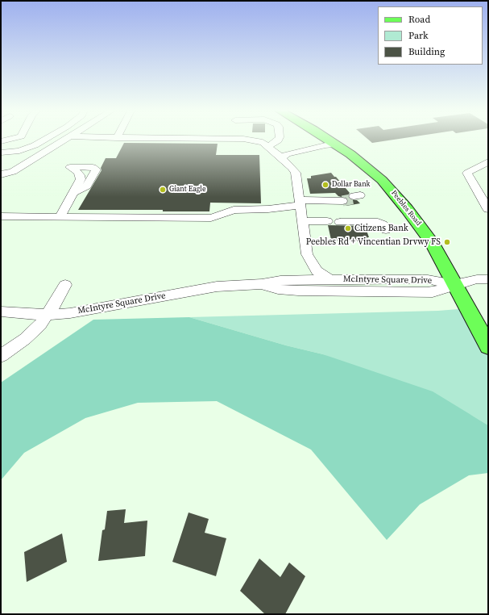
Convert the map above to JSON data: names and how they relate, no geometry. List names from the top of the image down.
{
  "streets": {
    "main road": ["Peebles Road"],
    "street": ["McIntyre Square Drive"]
  },
  "crossings": [
    ["Peebles Road", "McIntyre Square Drive"]
  ],
  "places": [
    "Dollar Bank",
    "Giant Eagle",
    "Citizens Bank",
    "Peebles Rd + Vincentian Drvwy FS"
  ],
  "legend": ["Road", "Park", "Building"]
}
